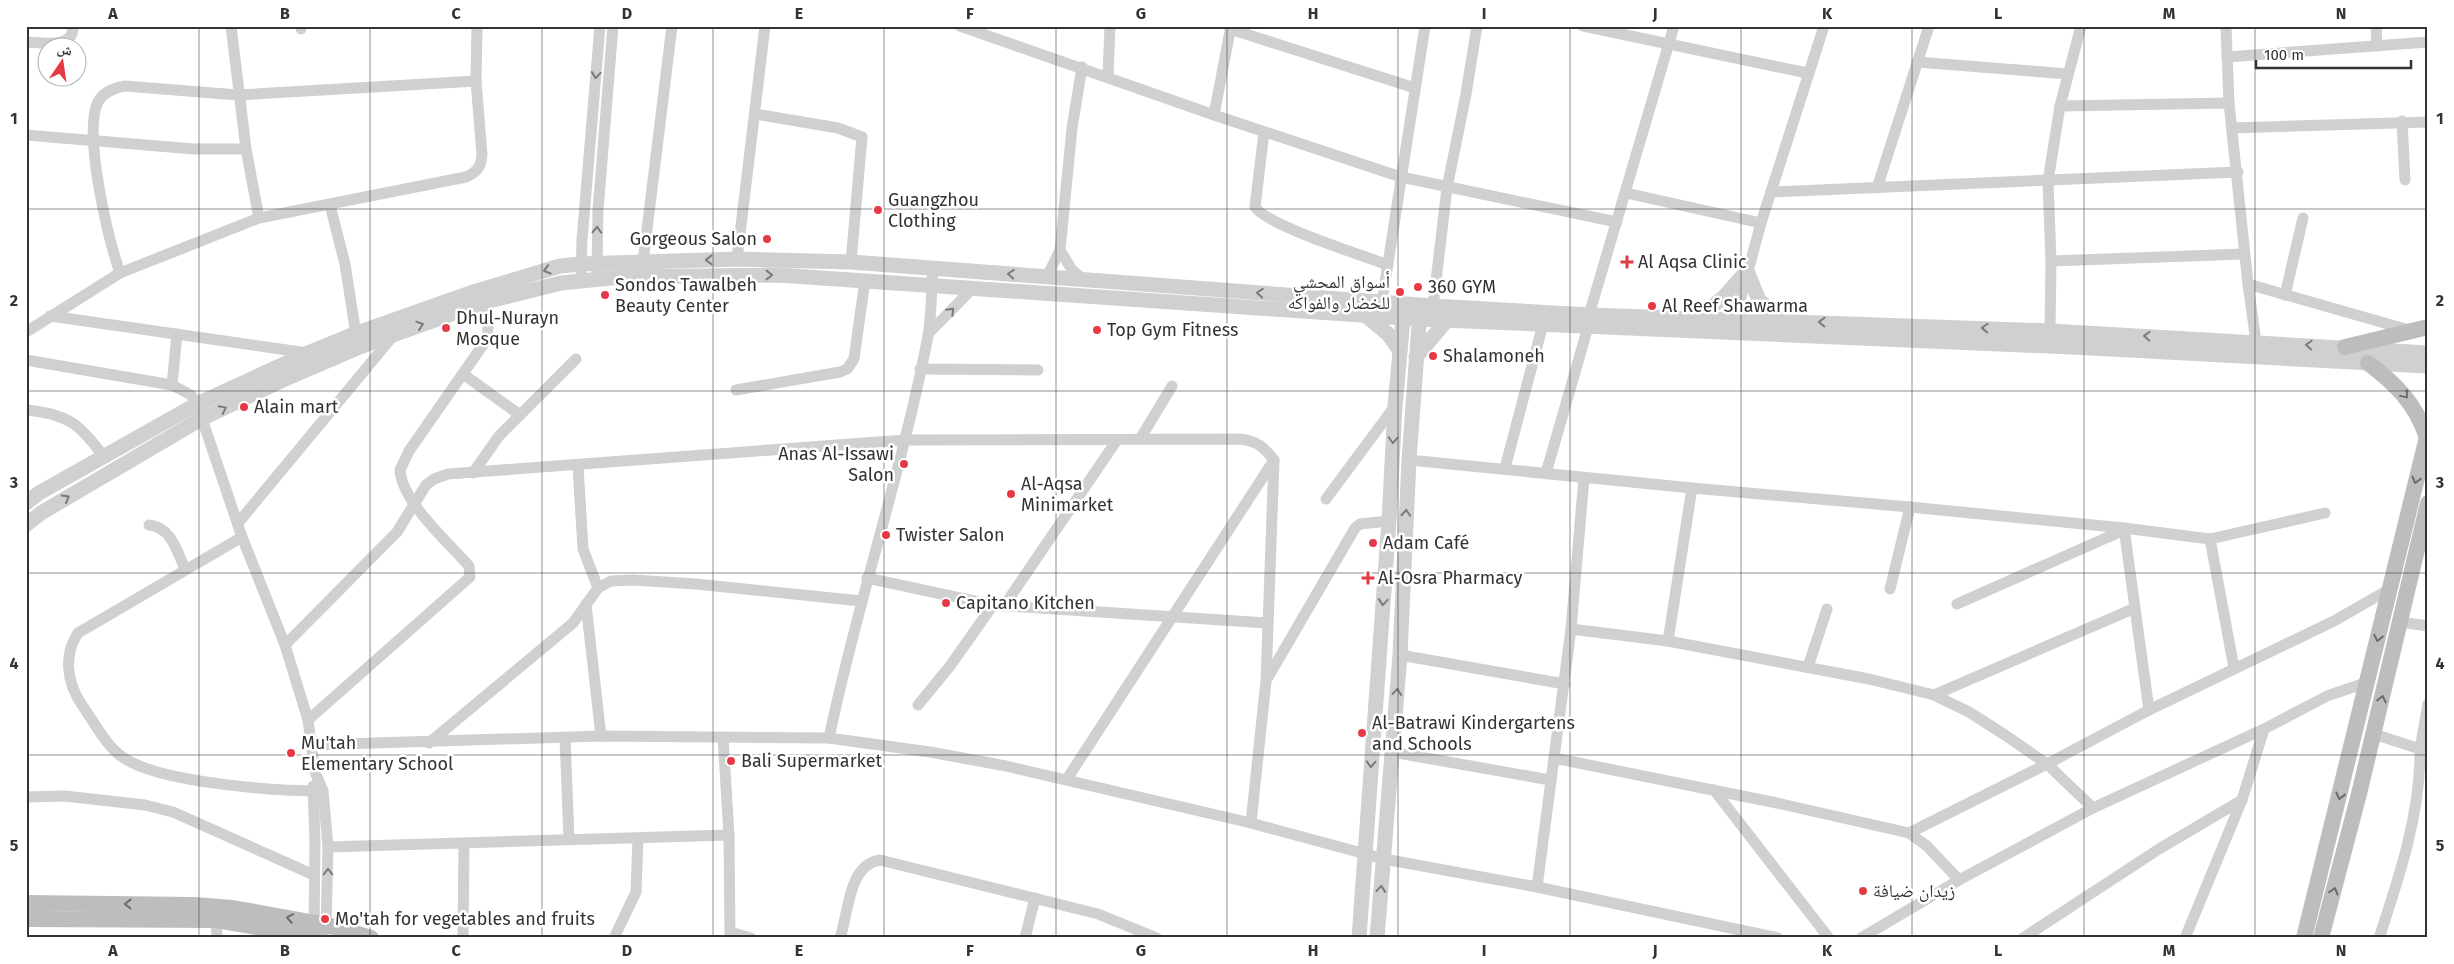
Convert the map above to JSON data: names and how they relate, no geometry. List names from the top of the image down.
{
  "places": {
    "other": [
      "Guangzhou Clothing",
      "Gorgeous Salon",
      "360 GYM",
      "أسواق المحشي للخضار والفواكه",
      "Sondos Tawalbeh Beauty Center",
      "Al Reef Shawarma",
      "Dhul-Nurayn Mosque",
      "Top Gym Fitness",
      "Shalamoneh",
      "Alain mart",
      "Anas Al-Issawi Salon",
      "Al-Aqsa Minimarket",
      "Twister Salon",
      "Adam Café",
      "Capitano Kitchen",
      "Al-Batrawi Kindergartens and Schools",
      "Mu'tah Elementary School",
      "Bali Supermarket",
      "زيدان ضيافة",
      "Mo'tah for vegetables and fruits"
    ],
    "health": ["Al Aqsa Clinic", "Al-Osra Pharmacy"]
  },
  "scale_bar": "100 m",
  "north": "top",
  "grid": {
    "columns": [
      "A",
      "B",
      "C",
      "D",
      "E",
      "F",
      "G",
      "H",
      "I",
      "J",
      "K",
      "L",
      "M",
      "N"
    ],
    "rows": [
      "1",
      "2",
      "3",
      "4",
      "5"
    ]
  }
}
